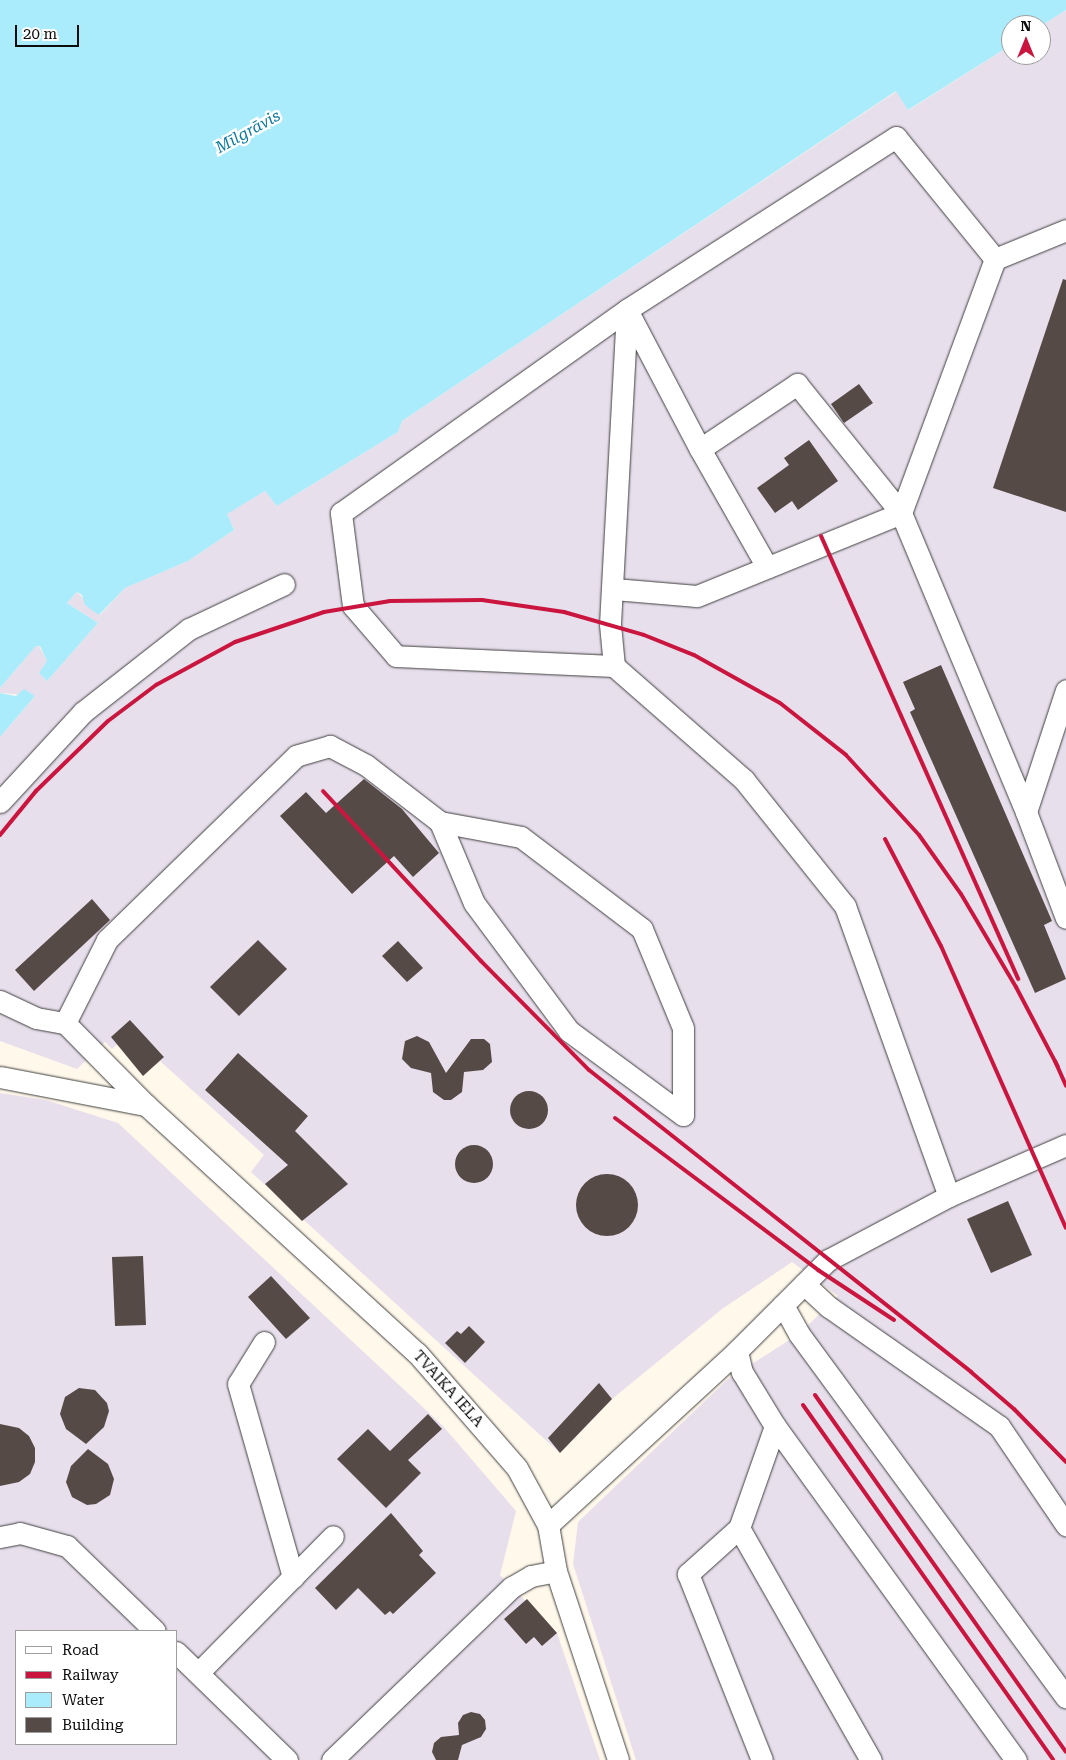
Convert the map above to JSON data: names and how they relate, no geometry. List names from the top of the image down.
{
  "streets": {
    "street": ["TVAIKA IELA"]
  },
  "water": ["Mīlgrāvis"],
  "legend": [
    "Road",
    "Railway",
    "Water",
    "Building"
  ],
  "scale_bar": "20 m",
  "north": "top"
}
